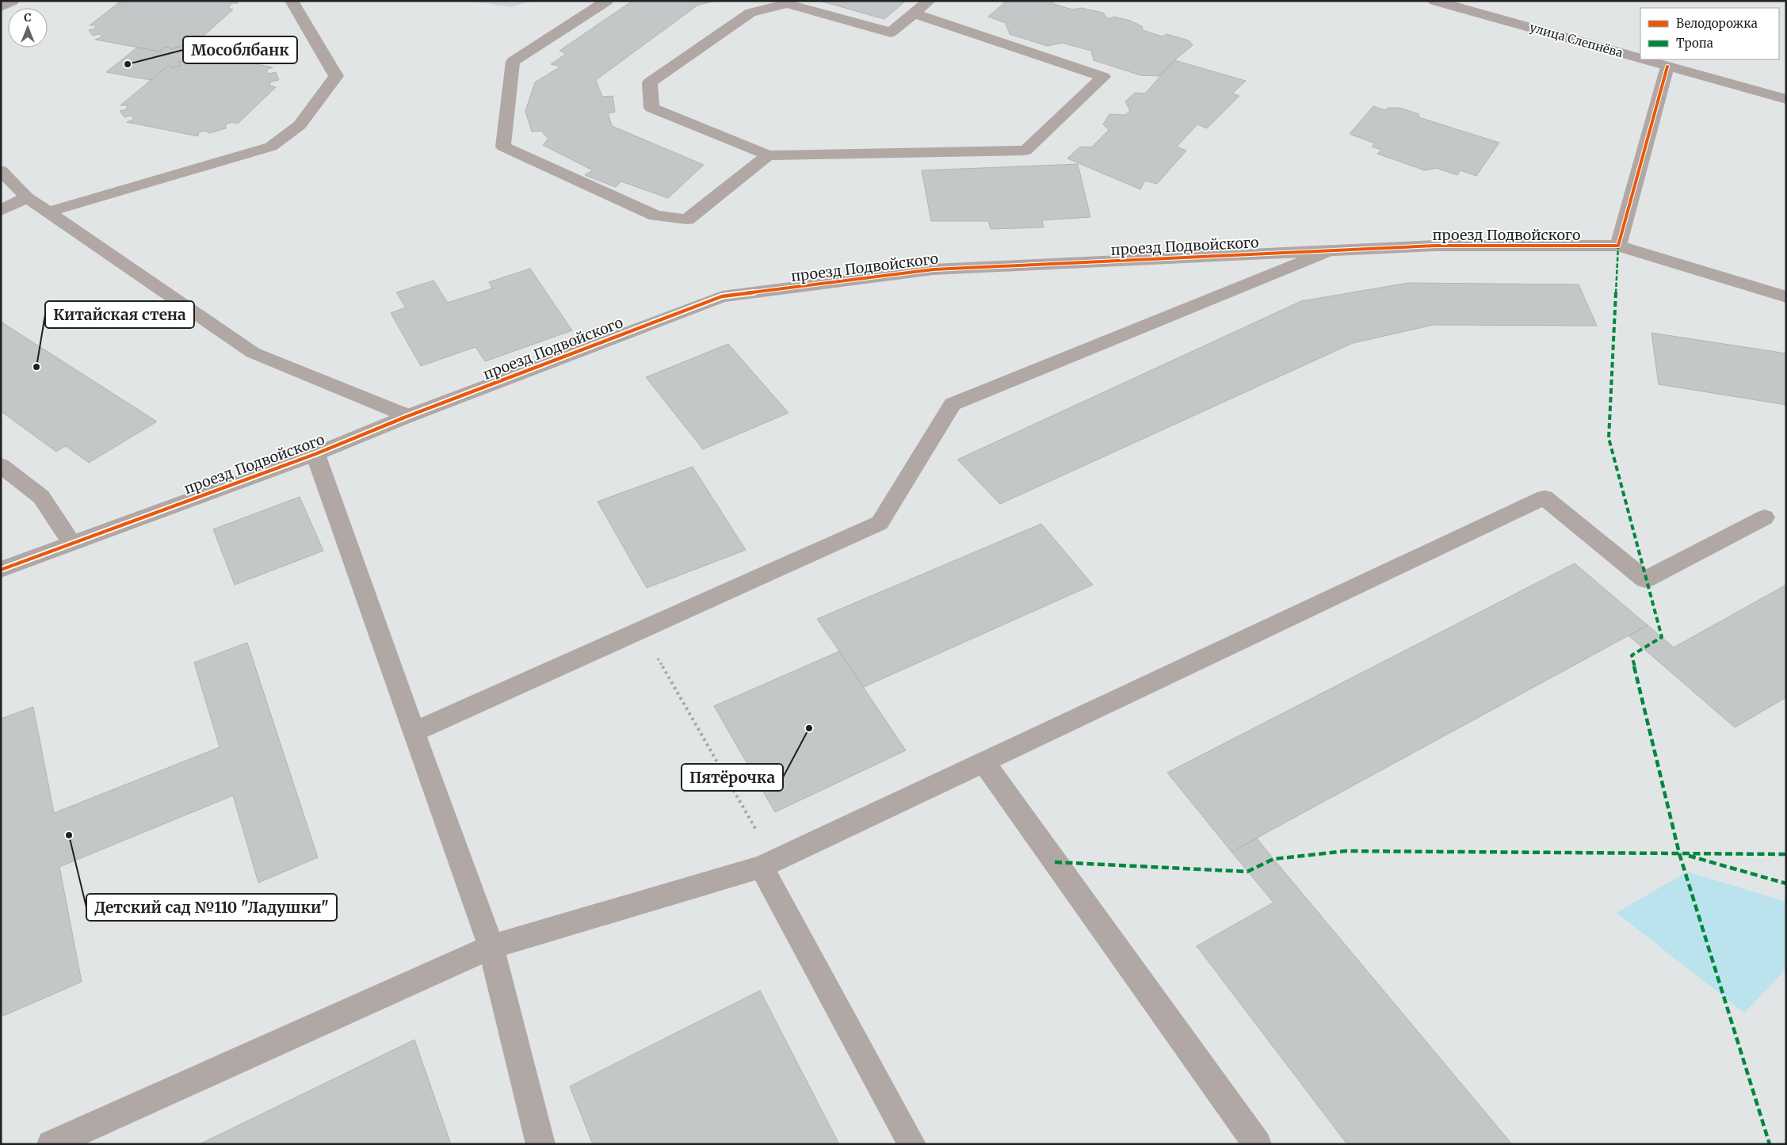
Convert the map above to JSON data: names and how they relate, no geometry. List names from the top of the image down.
{
  "streets": {
    "street": ["улица Слепнёва", "проезд Подвойского"]
  },
  "places": [
    "Мособлбанк",
    "Китайская стена",
    "Пятёрочка",
    "Детский сад №110 \"Ладушки\""
  ],
  "legend": ["Велодорожка", "Тропа"],
  "north": "top"
}
